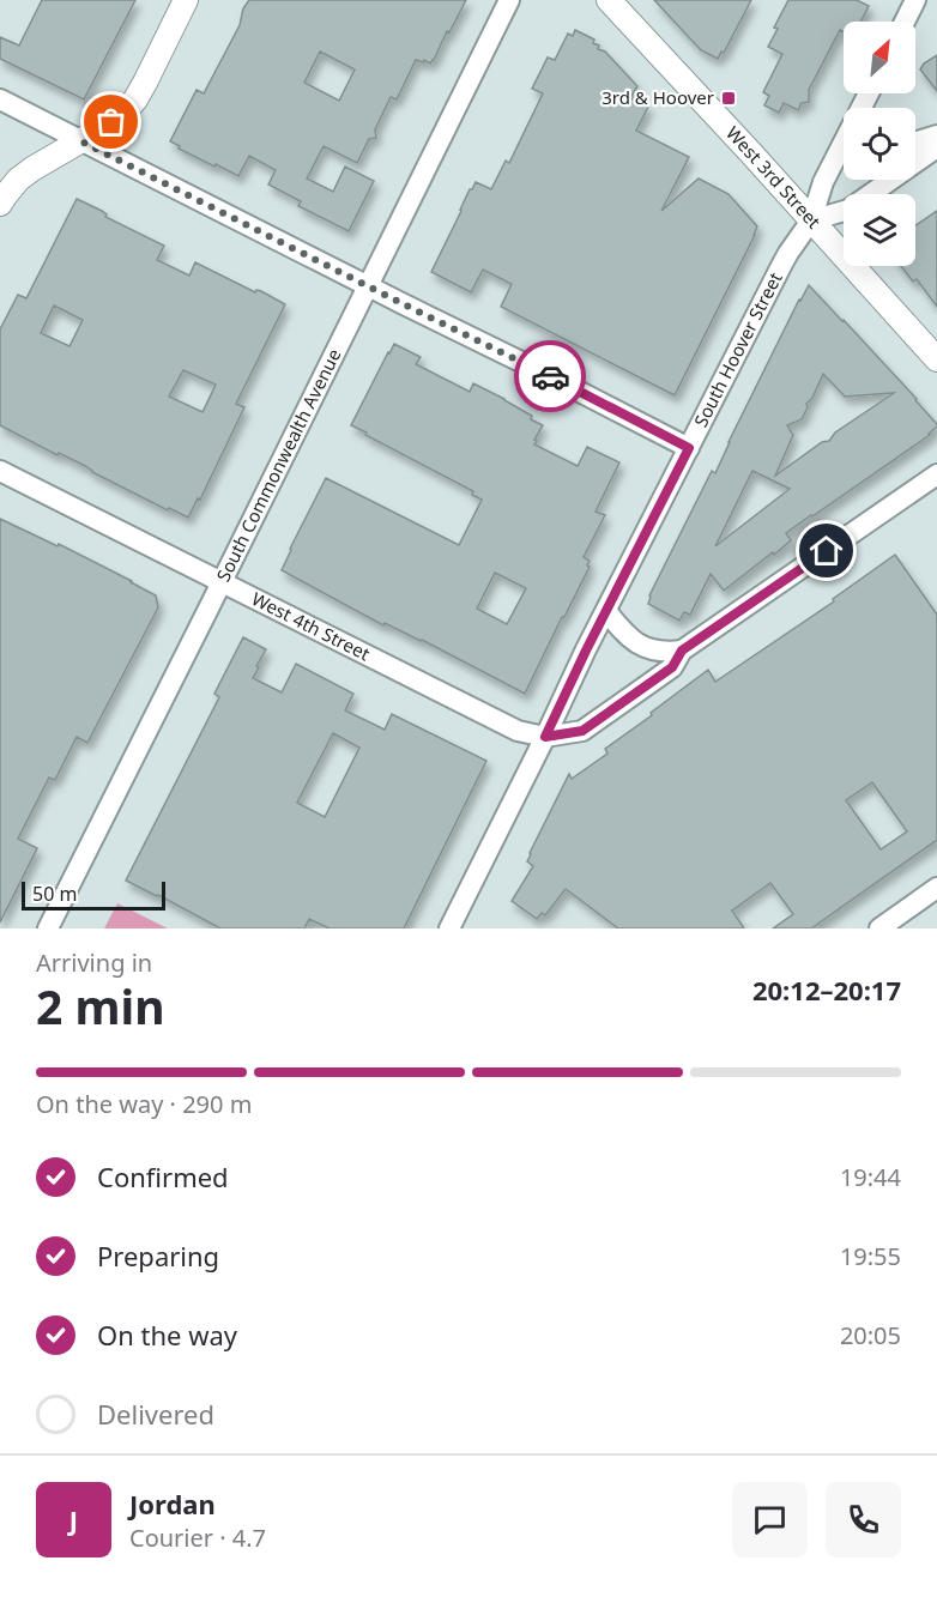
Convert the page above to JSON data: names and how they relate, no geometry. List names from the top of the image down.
{
  "streets": {
    "main road": ["West 3rd Street"],
    "street": ["South Hoover Street", "South Commonwealth Avenue", "West 4th Street"]
  },
  "crossings": [
    ["West 3rd Street", "South Hoover Street"],
    ["South Hoover Street", "West 4th Street"],
    ["South Commonwealth Avenue", "West 4th Street"]
  ],
  "places": {
    "transit": ["3rd & Hoover"]
  },
  "scale_bar": "50 m",
  "north": "top right",
  "page": {
    "scale": "50 m",
    "heading": ["2 min", "Arriving in", "20:12–20:17"],
    "panel": ["Jordan", "Courier · 4.7"],
    "bar": "On the way · 290 m",
    "list": [
      ["Confirmed", "19:44"],
      ["Preparing", "19:55"],
      ["On the way", "20:05"],
      "Delivered"
    ],
    "round": "J"
  }
}
